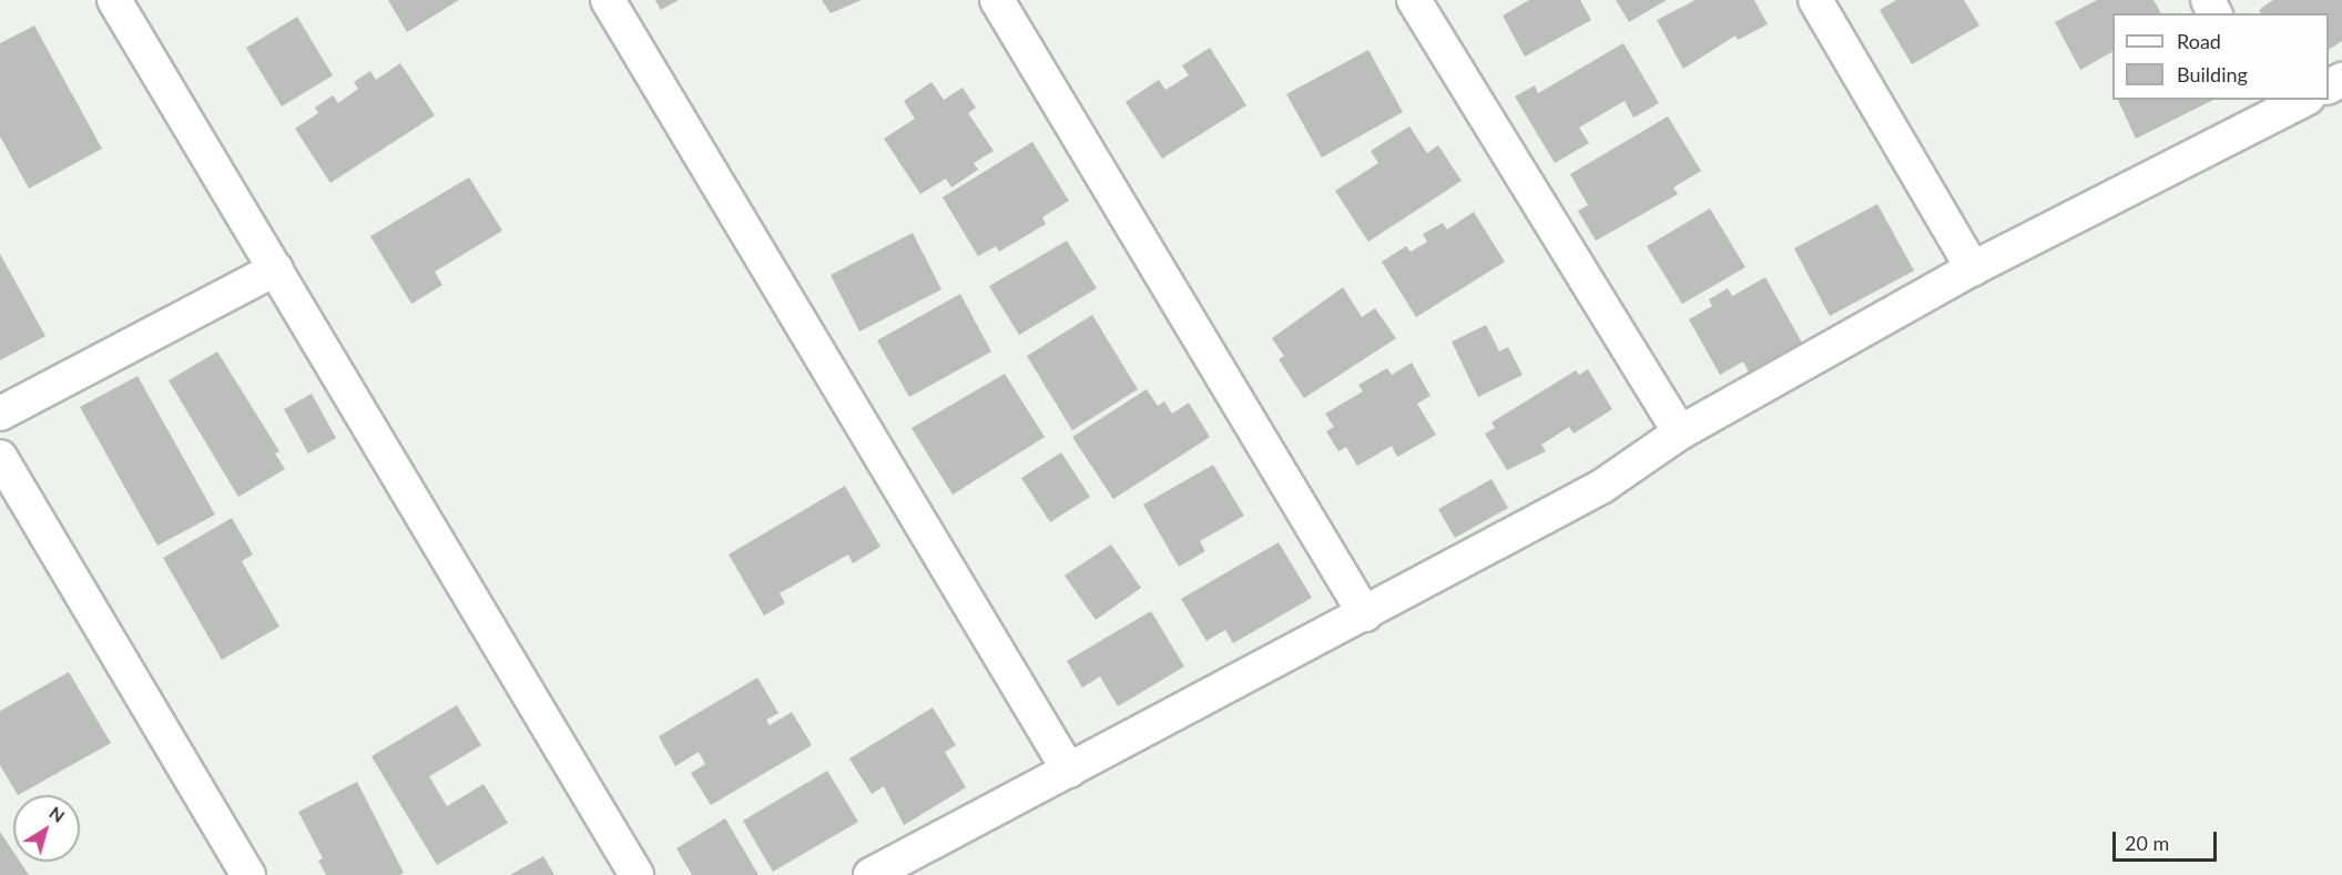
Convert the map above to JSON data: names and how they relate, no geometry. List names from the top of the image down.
{
  "legend": ["Road", "Building"],
  "scale_bar": "20 m",
  "north": "top right"
}
